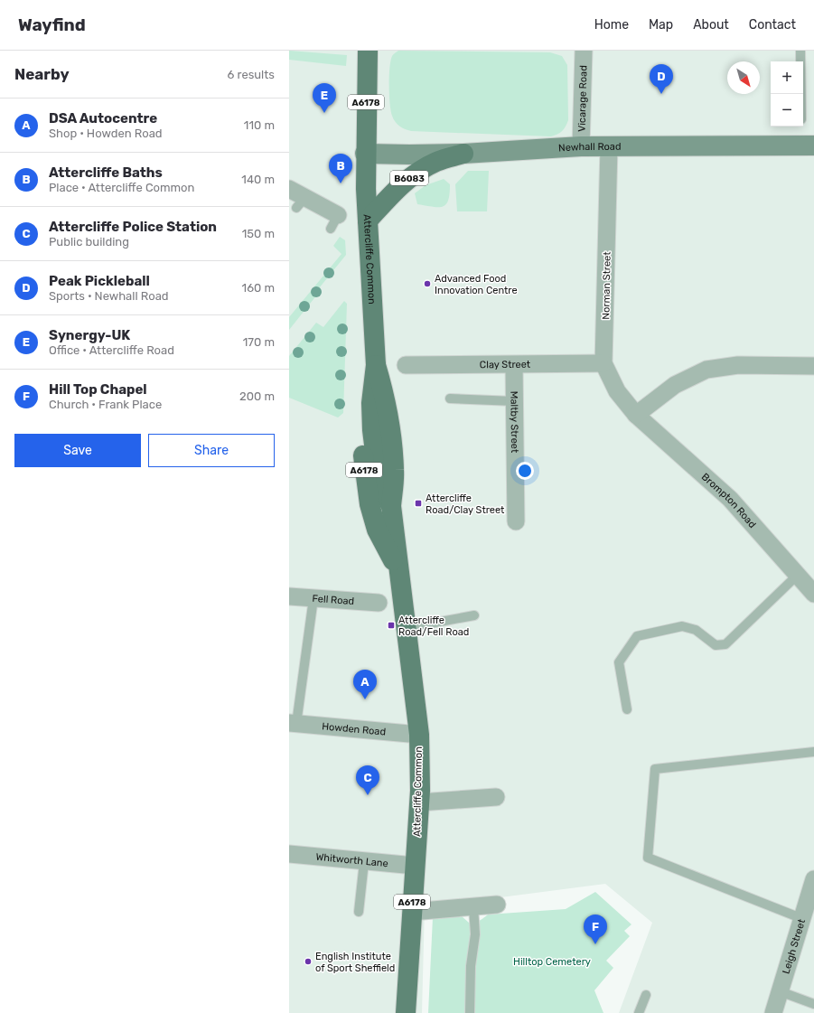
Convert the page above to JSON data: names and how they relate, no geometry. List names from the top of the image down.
{
  "streets": {
    "main road": [
      "A6178",
      "Newhall Road",
      "B6083",
      "Attercliffe Common"
    ],
    "street": [
      "Vicarage Road",
      "Norman Street",
      "Clay Street",
      "Maltby Street",
      "Brompton Road",
      "Fell Road",
      "Howden Road",
      "Whitworth Lane",
      "Leigh Street"
    ]
  },
  "crossings": [
    ["Vicarage Road", "Newhall Road"],
    ["A6178", "Newhall Road"],
    ["A6178", "Attercliffe Common"],
    ["Newhall Road", "B6083"],
    ["Newhall Road", "Attercliffe Common"],
    ["Newhall Road", "Norman Street"],
    ["B6083", "Attercliffe Common"],
    ["Attercliffe Common", "Howden Road"],
    ["Attercliffe Common", "Whitworth Lane"],
    ["Norman Street", "Clay Street"],
    ["Norman Street", "Brompton Road"],
    ["Clay Street", "Maltby Street"]
  ],
  "parks": ["Hilltop Cemetery"],
  "places": {
    "other": ["Advanced Food Innovation Centre", "English Institute of Sport Sheffield"],
    "transit": ["Attercliffe Road/Clay Street", "Attercliffe Road/Fell Road"]
  },
  "north": "bottom right",
  "page": {
    "header": "Wayfind",
    "nav": [
      "Home",
      "Map",
      "About",
      "Contact"
    ],
    "heading": ["Nearby", "6 results"],
    "map_buttons": ["+", "−"],
    "pins": [
      "D",
      "E",
      "B",
      "A",
      "C",
      "F"
    ],
    "list": [
      {
        "mark": "A",
        "name": "DSA Autocentre",
        "note": "Shop · Howden Road",
        "value": "110 m"
      },
      {
        "mark": "B",
        "name": "Attercliffe Baths",
        "note": "Place · Attercliffe Common",
        "value": "140 m"
      },
      {
        "mark": "C",
        "name": "Attercliffe Police Station",
        "note": "Public building",
        "value": "150 m"
      },
      {
        "mark": "D",
        "name": "Peak Pickleball",
        "note": "Sports · Newhall Road",
        "value": "160 m"
      },
      {
        "mark": "E",
        "name": "Synergy-UK",
        "note": "Office · Attercliffe Road",
        "value": "170 m"
      },
      {
        "mark": "F",
        "name": "Hill Top Chapel",
        "note": "Church · Frank Place",
        "value": "200 m"
      }
    ],
    "buttons": ["Save", "Share"]
  }
}
